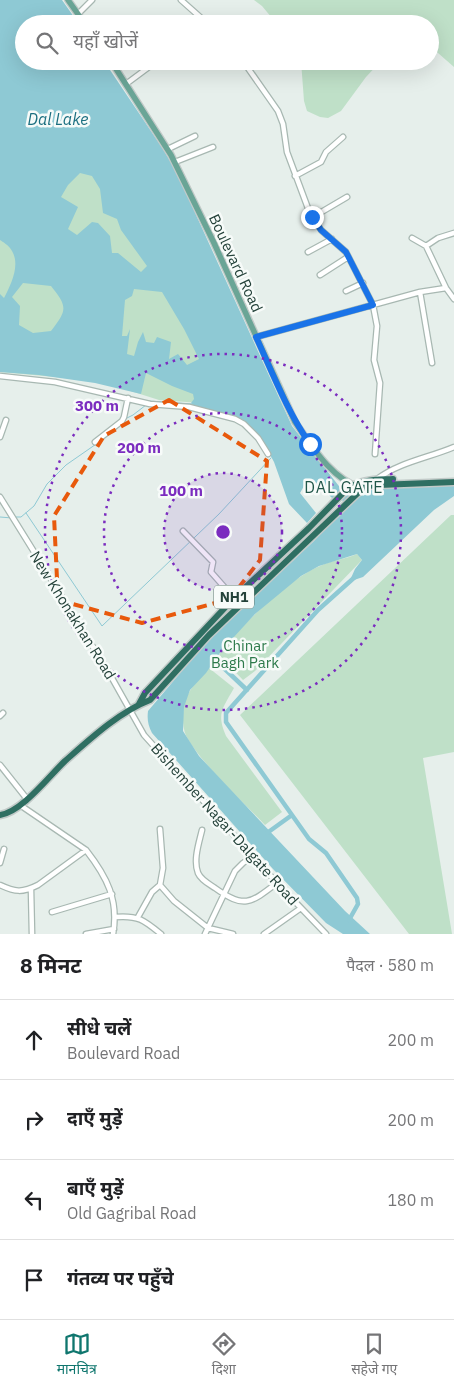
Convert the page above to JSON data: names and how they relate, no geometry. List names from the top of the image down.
{
  "streets": {
    "highway": ["NH1"],
    "main road": ["Boulevard Road"],
    "street": ["New Khonakhan Road", "Bishember Nagar-Dalgate Road"]
  },
  "crossings": [
    ["Boulevard Road", "NH1"],
    ["NH1", "New Khonakhan Road"],
    ["NH1", "Bishember Nagar-Dalgate Road"],
    ["New Khonakhan Road", "Bishember Nagar-Dalgate Road"]
  ],
  "districts": ["DAL GATE"],
  "water": ["Dal Lake"],
  "parks": ["Chinar Bagh Park"],
  "page": {
    "search": "यहाँ खोजें",
    "heading": ["8 मिनट", "पैदल · 580 m"],
    "list": [
      ["सीधे चलें", "Boulevard Road", "200 m"],
      ["दाएँ मुड़ें", "200 m"],
      ["बाएँ मुड़ें", "Old Gagribal Road", "180 m"],
      "गंतव्य पर पहुँचे"
    ],
    "nav": ["मानचित्र", "दिशा", "सहेजे गए"]
  },
  "rings": ["300 m", "200 m", "100 m"]
}
